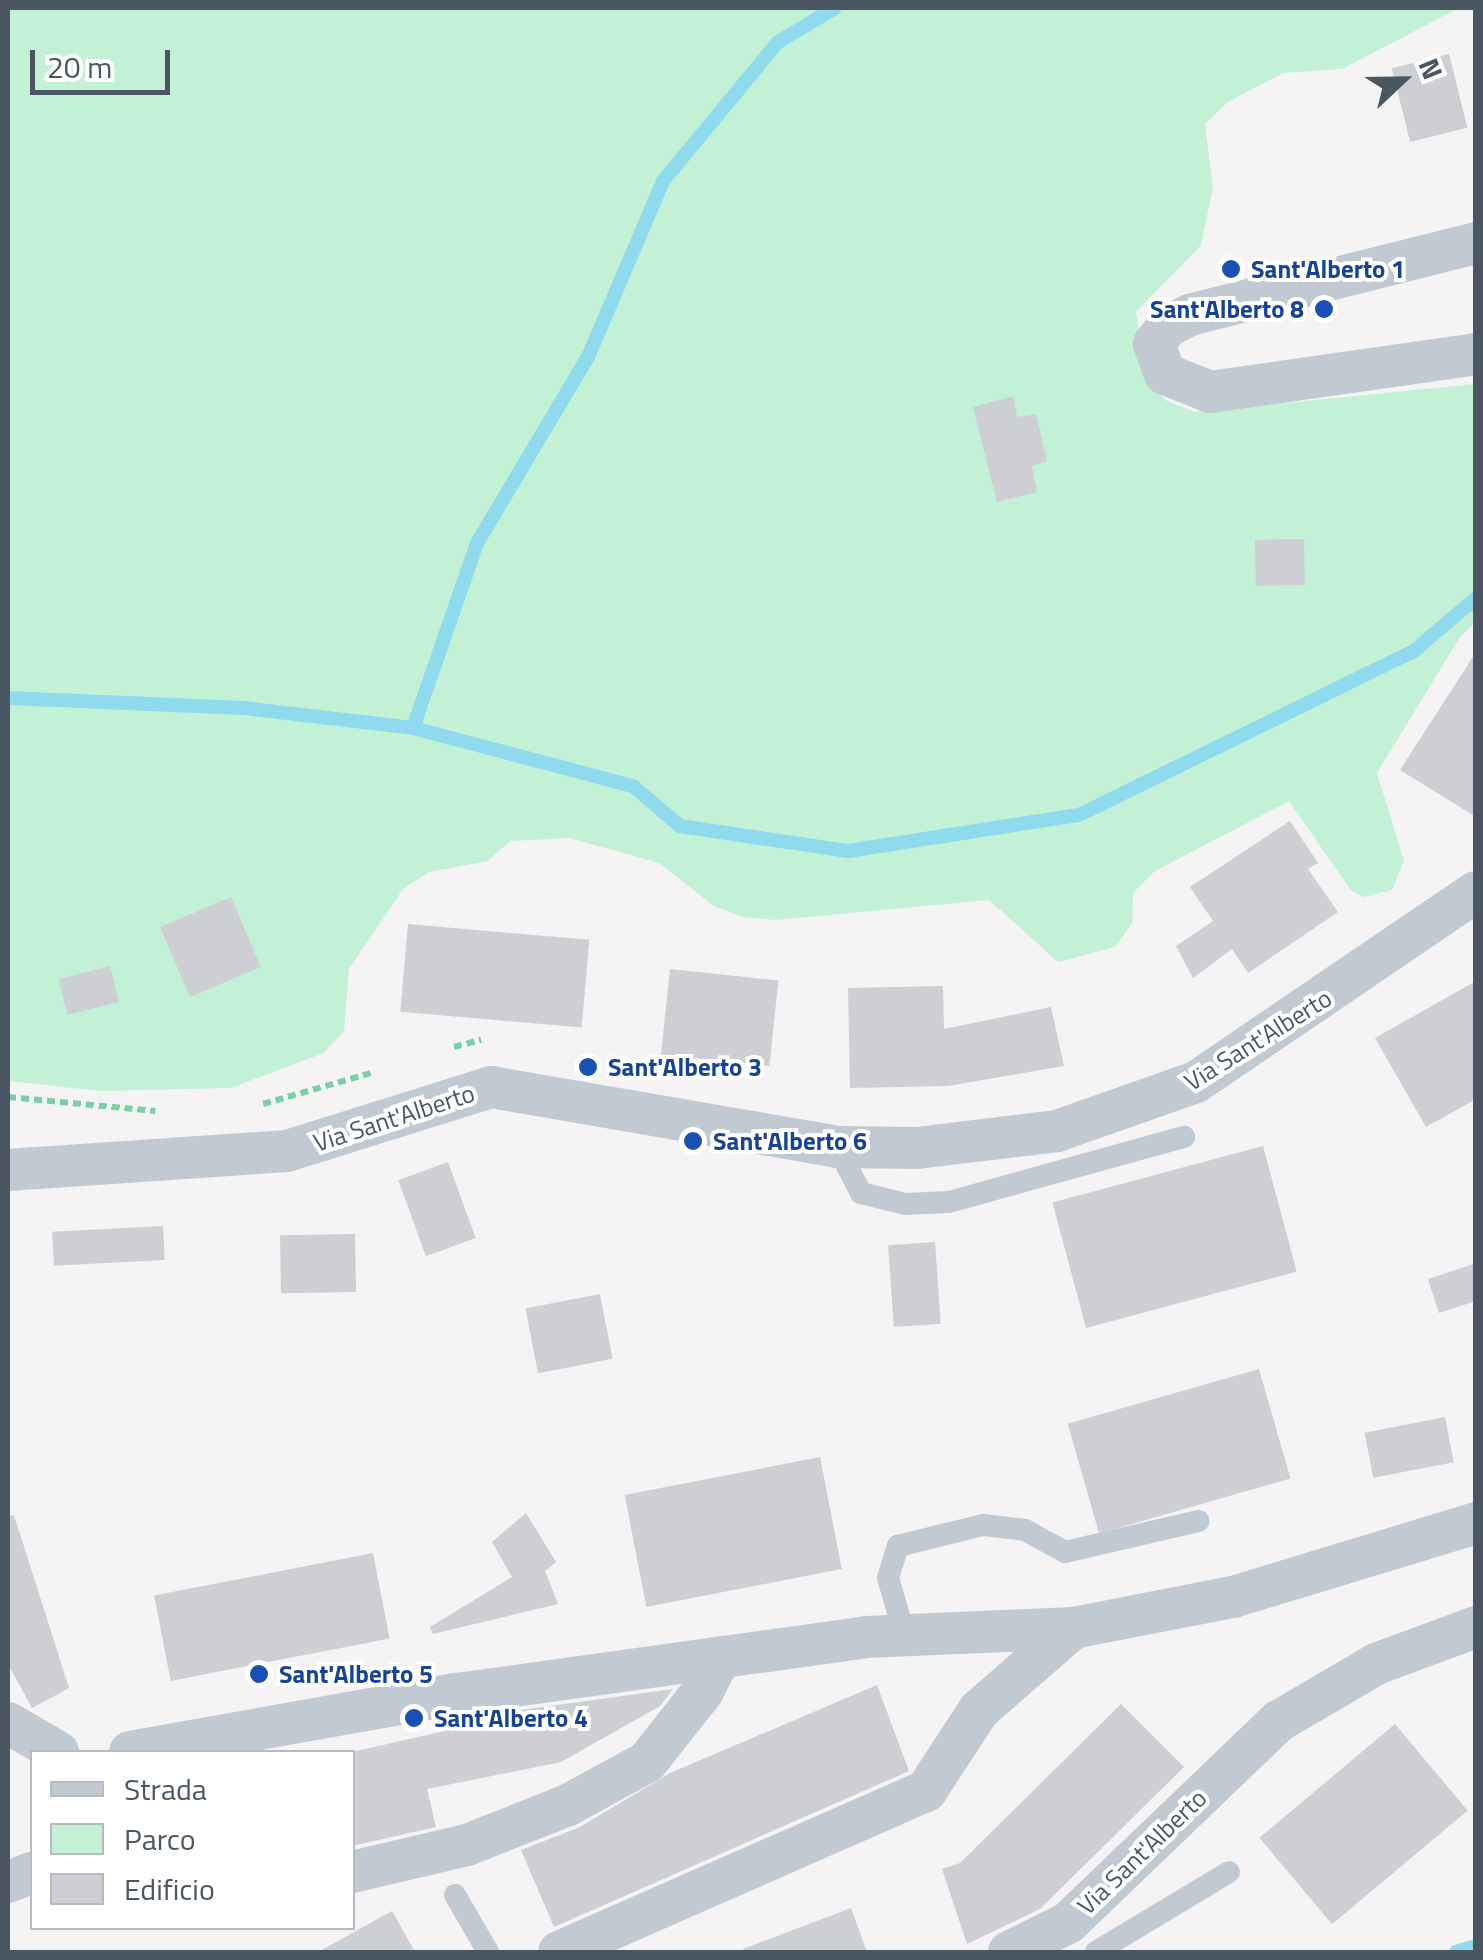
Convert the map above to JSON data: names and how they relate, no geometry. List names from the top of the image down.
{
  "streets": {
    "street": ["Via Sant'Alberto"]
  },
  "places": [
    "Sant'Alberto 1",
    "Sant'Alberto 8",
    "Sant'Alberto 3",
    "Sant'Alberto 6",
    "Sant'Alberto 5",
    "Sant'Alberto 4"
  ],
  "legend": ["Strada", "Parco", "Edificio"],
  "scale_bar": "20 m",
  "north": "right"
}
